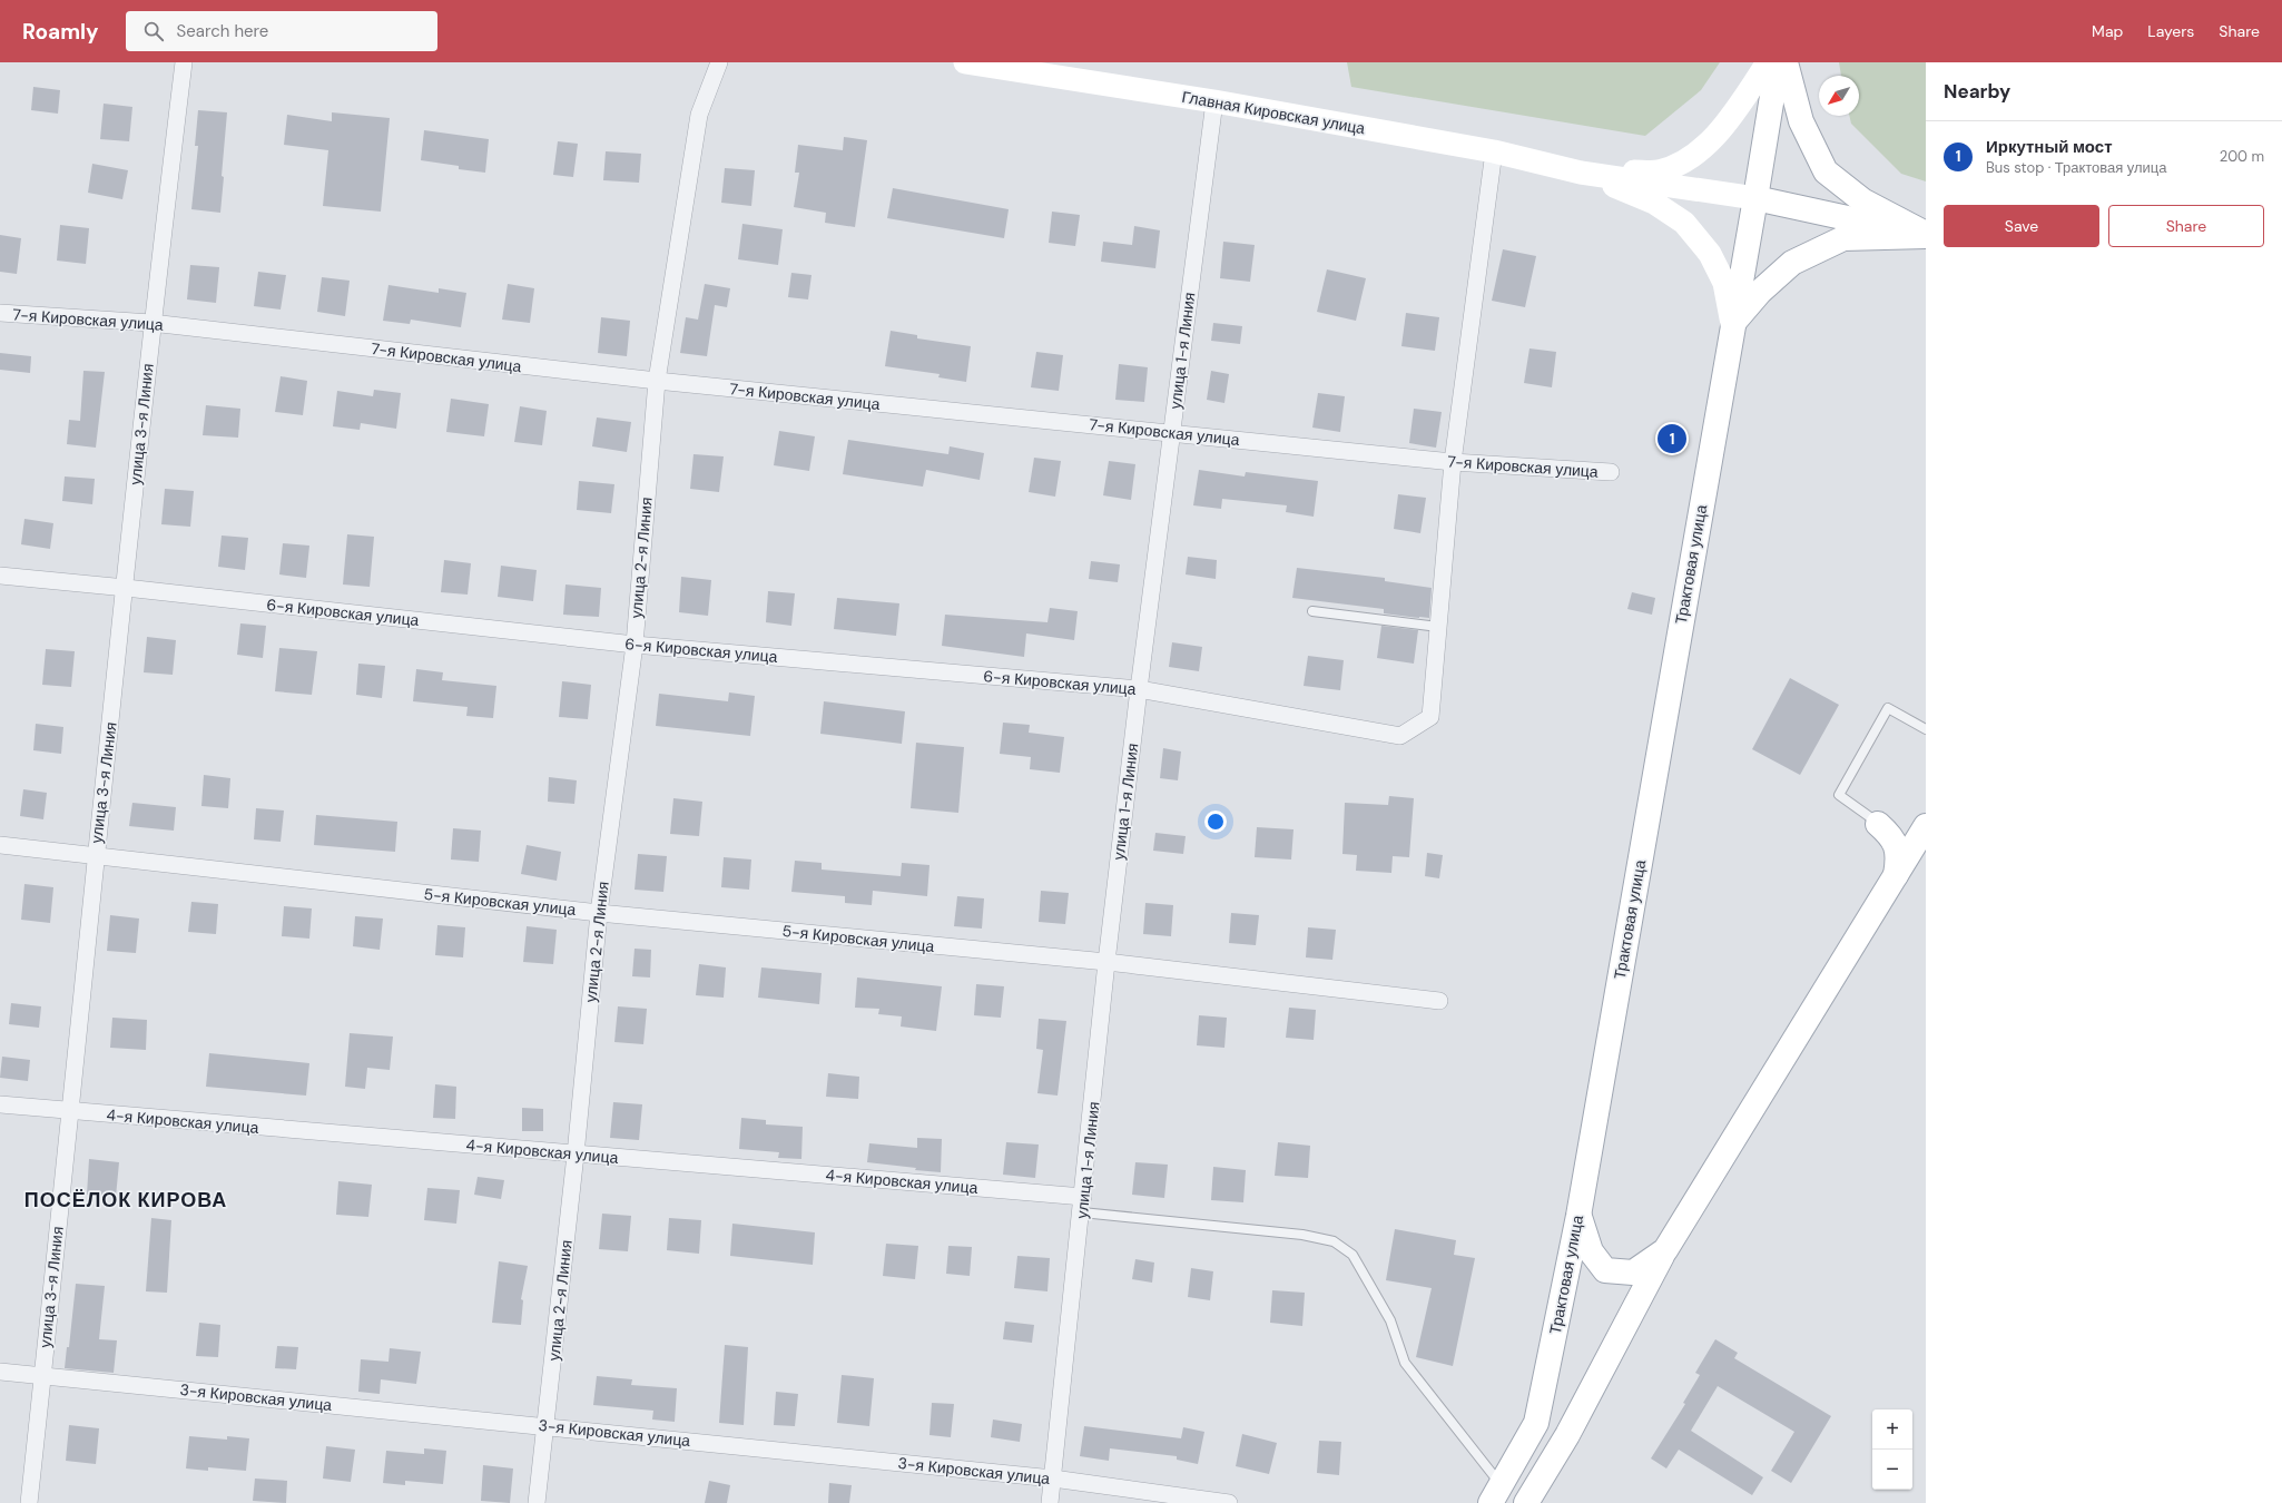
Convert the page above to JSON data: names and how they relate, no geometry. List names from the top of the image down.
{
  "streets": {
    "main road": ["Главная Кировская улица", "Трактовая улица"],
    "street": [
      "7-я Кировская улица",
      "улица 1-я Линия",
      "улица 3-я Линия",
      "улица 2-я Линия",
      "6-я Кировская улица",
      "5-я Кировская улица",
      "4-я Кировская улица",
      "3-я Кировская улица"
    ]
  },
  "crossings": [
    ["Главная Кировская улица", "улица 1-я Линия"],
    ["7-я Кировская улица", "улица 1-я Линия"],
    ["7-я Кировская улица", "улица 3-я Линия"],
    ["7-я Кировская улица", "улица 2-я Линия"],
    ["улица 1-я Линия", "6-я Кировская улица"],
    ["улица 1-я Линия", "5-я Кировская улица"],
    ["улица 1-я Линия", "4-я Кировская улица"],
    ["улица 1-я Линия", "3-я Кировская улица"],
    ["улица 3-я Линия", "6-я Кировская улица"],
    ["улица 3-я Линия", "5-я Кировская улица"],
    ["улица 3-я Линия", "4-я Кировская улица"],
    ["улица 3-я Линия", "3-я Кировская улица"],
    ["улица 2-я Линия", "6-я Кировская улица"],
    ["улица 2-я Линия", "5-я Кировская улица"],
    ["улица 2-я Линия", "4-я Кировская улица"],
    ["улица 2-я Линия", "3-я Кировская улица"]
  ],
  "districts": ["ПОСЁЛОК КИРОВА"],
  "north": "bottom left",
  "page": {
    "header": "Roamly",
    "search": "Search here",
    "nav": ["Map", "Layers", "Share"],
    "heading": "Nearby",
    "list": [
      {
        "mark": "1",
        "name": "Иркутный мост",
        "note": "Bus stop · Трактовая улица",
        "value": "200 m"
      }
    ],
    "buttons": ["Save", "Share"],
    "pins": "1",
    "map_buttons": ["+", "−"]
  }
}
